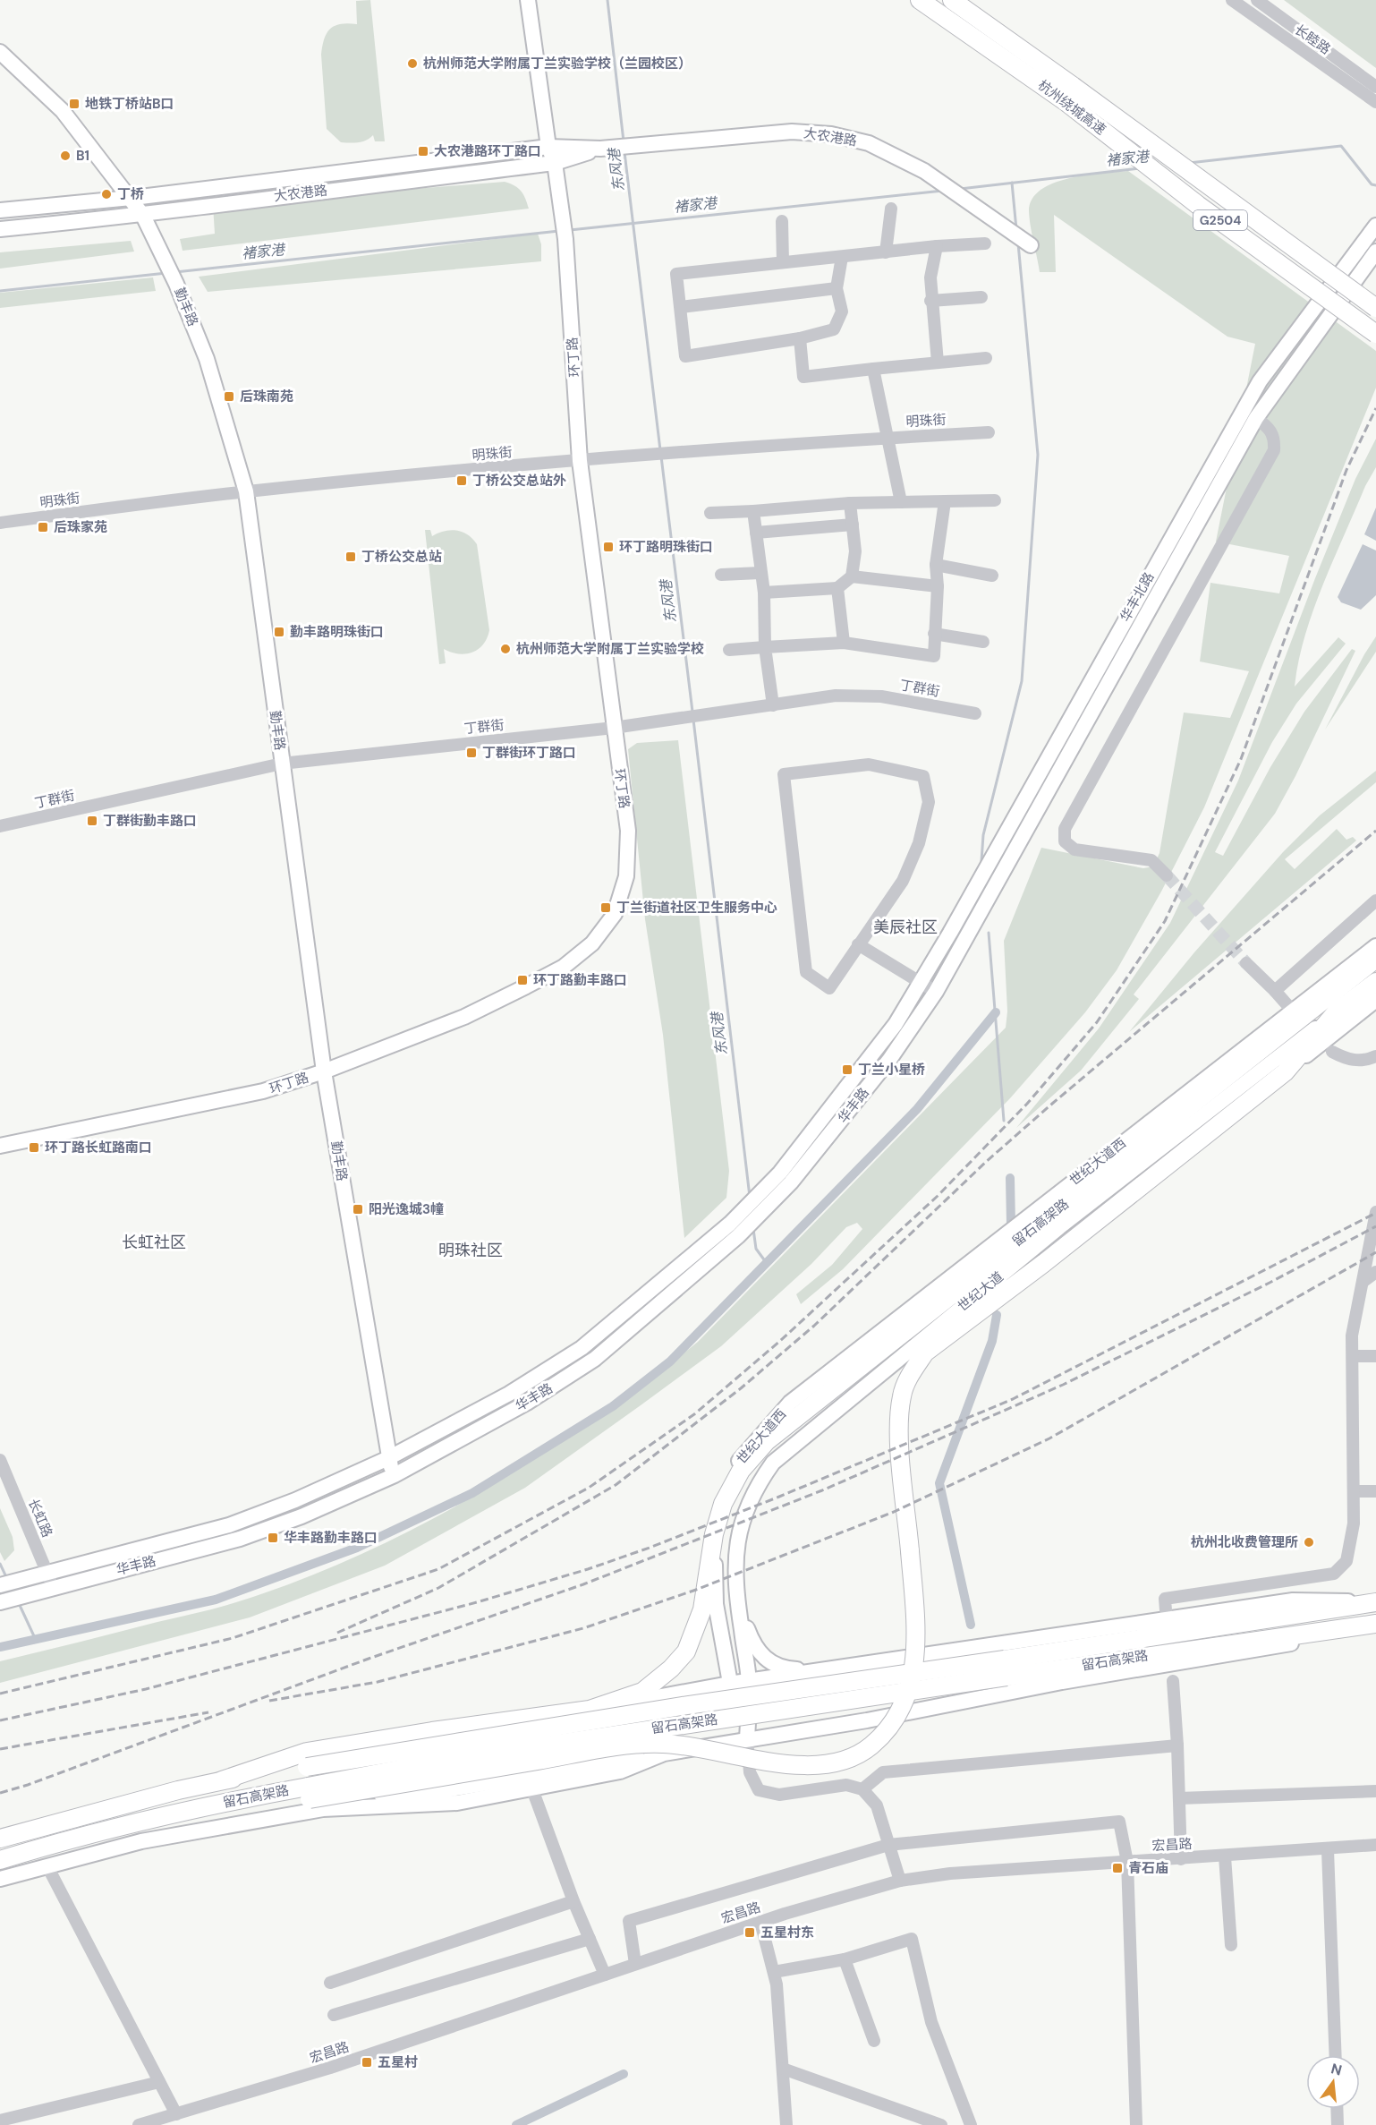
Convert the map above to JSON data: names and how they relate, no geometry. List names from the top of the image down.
{
  "streets": {
    "highway": ["杭州绕城高速", "G2504", "留石高架路"],
    "main road": [
      "大农港路",
      "勤丰路",
      "环丁路",
      "华丰北路",
      "华丰路",
      "世纪大道西",
      "世纪大道"
    ],
    "street": [
      "长睦路",
      "明珠街",
      "丁群街",
      "长虹路",
      "宏昌路"
    ]
  },
  "crossings": [
    ["大农港路", "勤丰路"],
    ["大农港路", "环丁路"],
    ["勤丰路", "环丁路"],
    ["勤丰路", "明珠街"],
    ["勤丰路", "丁群街"],
    ["勤丰路", "华丰路"],
    ["环丁路", "明珠街"],
    ["环丁路", "丁群街"],
    ["华丰北路", "华丰路"],
    ["华丰路", "长虹路"],
    ["世纪大道西", "留石高架路"]
  ],
  "districts": ["美辰社区", "长虹社区", "明珠社区"],
  "water": ["褚家港", "东风港"],
  "places": {
    "other": [
      "杭州师范大学附属丁兰实验学校（兰园校区）",
      "B1",
      "丁桥",
      "杭州师范大学附属丁兰实验学校",
      "杭州北收费管理所"
    ],
    "transit": [
      "地铁丁桥站B口",
      "大农港路环丁路口",
      "后珠南苑",
      "丁桥公交总站外",
      "后珠家苑",
      "环丁路明珠街口",
      "丁桥公交总站",
      "勤丰路明珠街口",
      "丁群街环丁路口",
      "丁群街勤丰路口",
      "丁兰街道社区卫生服务中心",
      "环丁路勤丰路口",
      "丁兰小星桥",
      "环丁路长虹路南口",
      "阳光逸城3幢",
      "华丰路勤丰路口",
      "青石庙",
      "五星村东",
      "五星村"
    ]
  },
  "north": "top"
}
